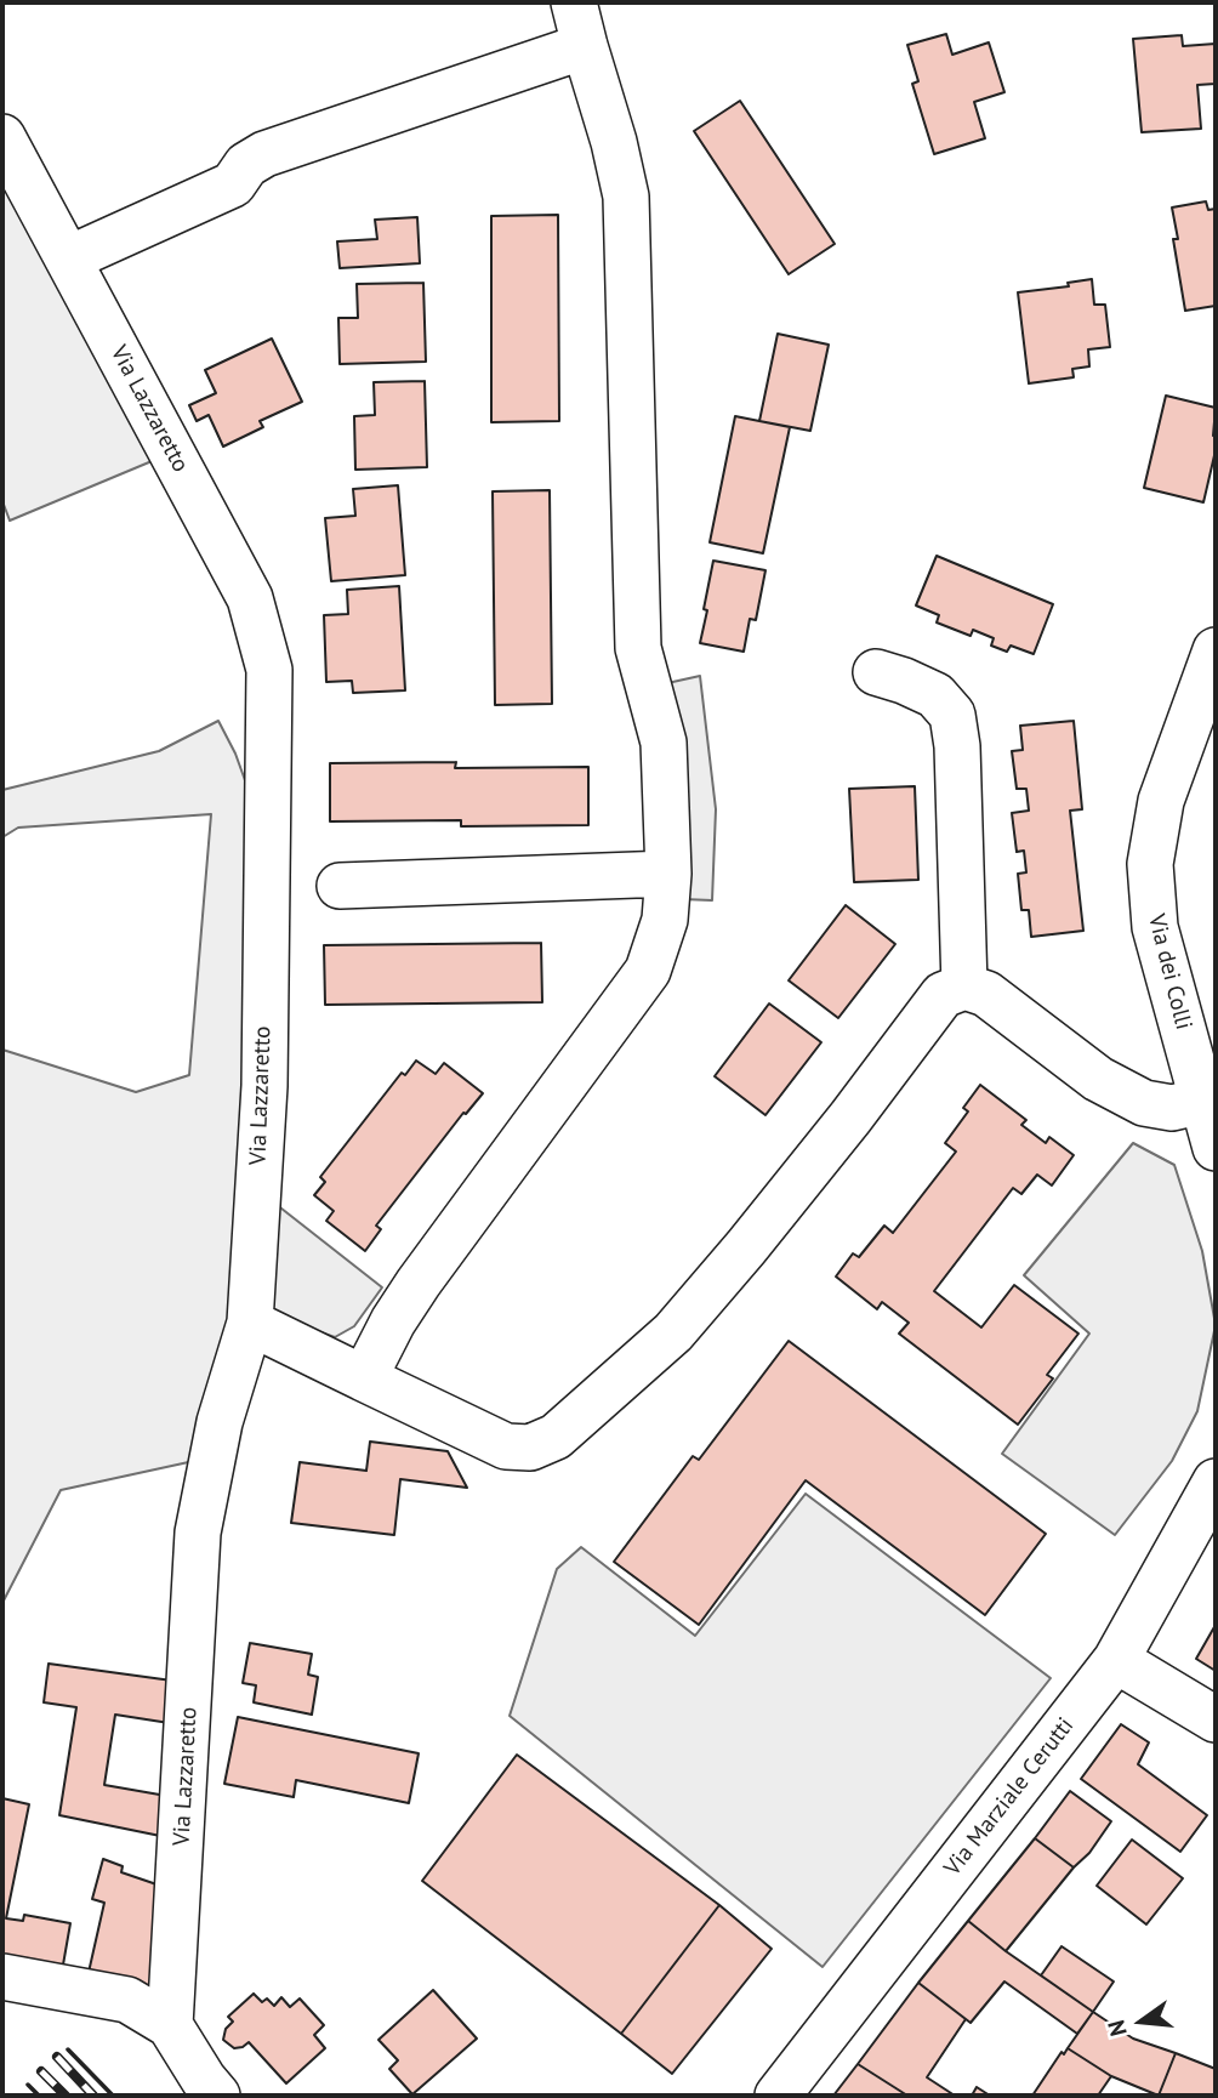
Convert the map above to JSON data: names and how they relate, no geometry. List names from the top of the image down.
{
  "streets": {
    "street": ["Via Lazzaretto", "Via dei Colli", "Via Marziale Cerutti"]
  },
  "north": "left"
}
